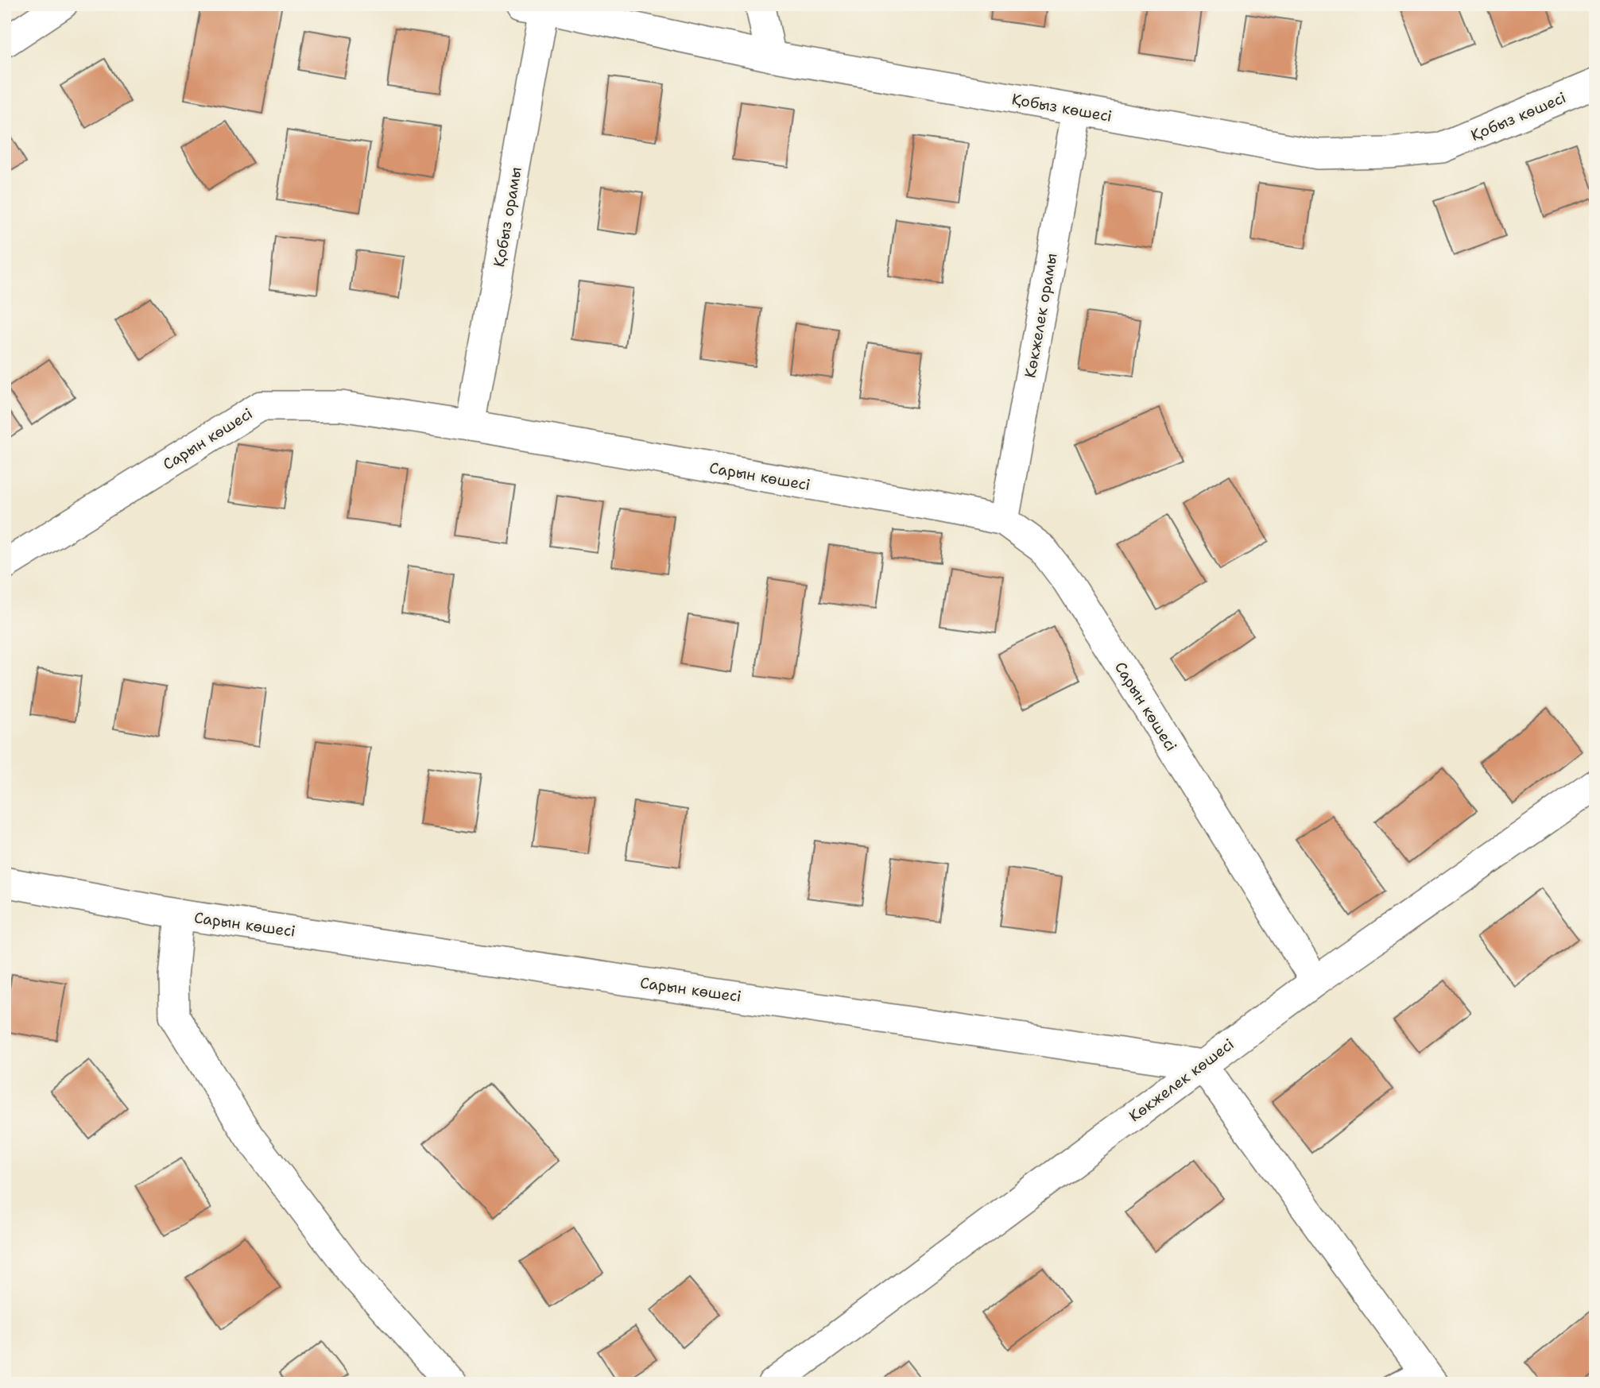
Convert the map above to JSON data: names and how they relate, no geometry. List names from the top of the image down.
{
  "streets": {
    "street": [
      "Қобыз көшесі",
      "Қобыз орамы",
      "Көкжелек орамы",
      "Сарын көшесі",
      "Көкжелек көшесі"
    ]
  },
  "crossings": [
    ["Қобыз көшесі", "Қобыз орамы"],
    ["Қобыз көшесі", "Көкжелек орамы"],
    ["Қобыз орамы", "Сарын көшесі"],
    ["Көкжелек орамы", "Сарын көшесі"],
    ["Сарын көшесі", "Көкжелек көшесі"]
  ]
}
